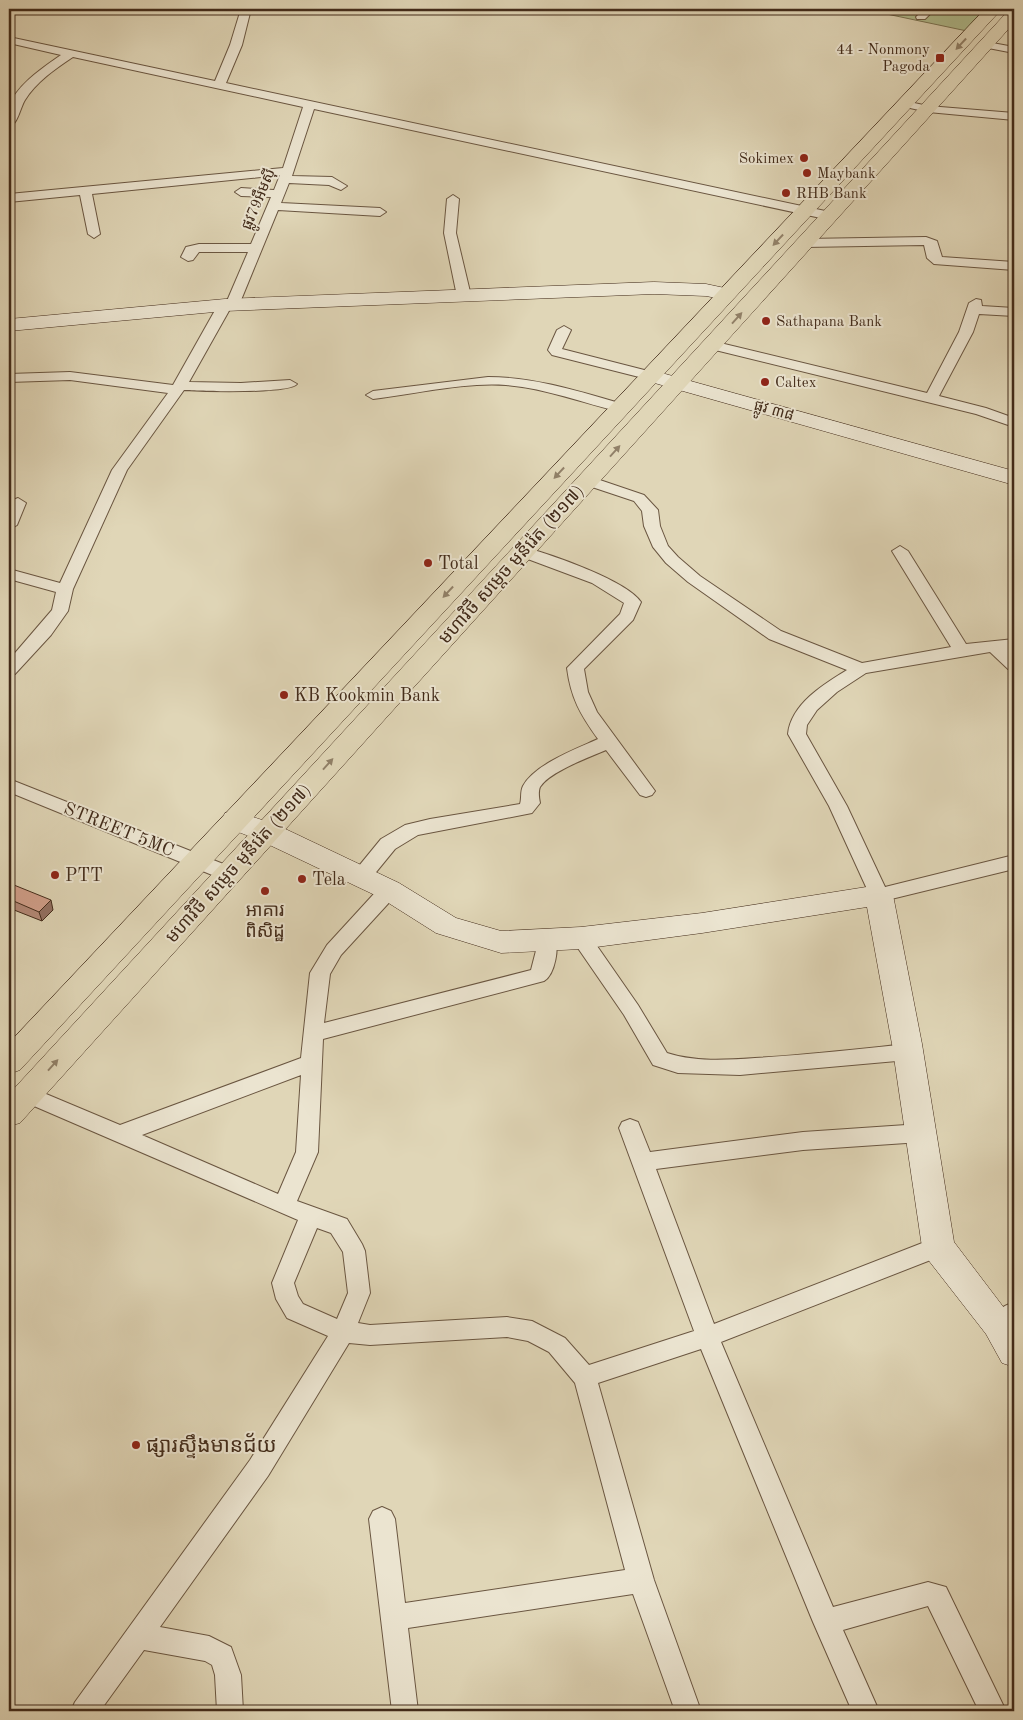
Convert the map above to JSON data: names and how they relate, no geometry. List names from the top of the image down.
{
  "streets": {
    "main road": ["មហាវិថី សម្តេច មុនីរ៉េត (២១៧)"],
    "street": ["ផ្លូវ79អឹមស៊ី", "ផ្លូវ ៣៨", "STREET 5MC"]
  },
  "crossings": [
    ["ផ្លូវ ៣៨", "មហាវិថី សម្តេច មុនីរ៉េត (២១៧)"],
    ["មហាវិថី សម្តេច មុនីរ៉េត (២១៧)", "STREET 5MC"]
  ],
  "places": {
    "transit": ["44 - Nonmony Pagoda"],
    "other": [
      "Sokimex",
      "Maybank",
      "RHB Bank",
      "Sathapana Bank",
      "Caltex",
      "Total",
      "KB Kookmin Bank",
      "PTT",
      "Tela",
      "អាគារ ពិសិដ្ឋ",
      "ផ្សារស្ទឹងមានជ័យ"
    ]
  }
}
